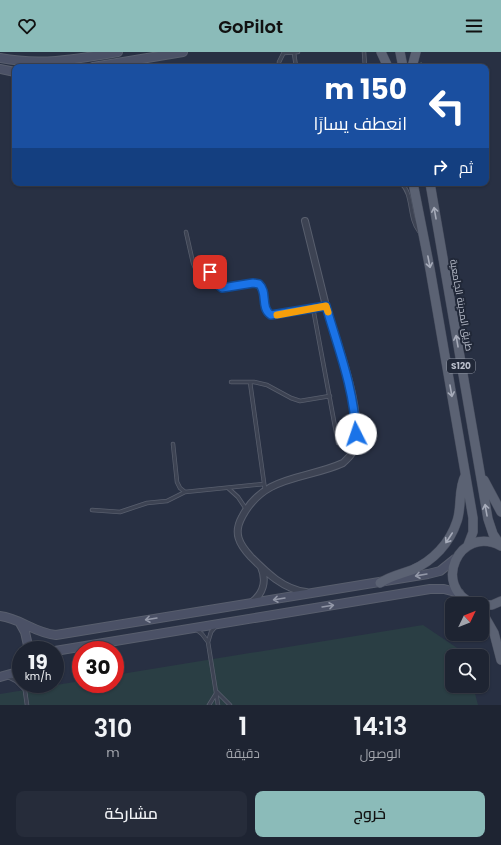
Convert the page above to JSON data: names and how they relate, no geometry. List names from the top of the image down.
{
  "streets": {
    "main road": ["طريق المدينة الجامعية", "S120"]
  },
  "north": "top right",
  "page": {
    "header": "GoPilot",
    "turn": ["150 m", "انعطف يسارًا"],
    "then": "ثم",
    "speed": "19 km/h",
    "limit": "30",
    "eta": [
      "14:13",
      "الوصول",
      "1",
      "دقيقة",
      "310",
      "m"
    ],
    "buttons": ["خروج", "مشاركة"]
  }
}
